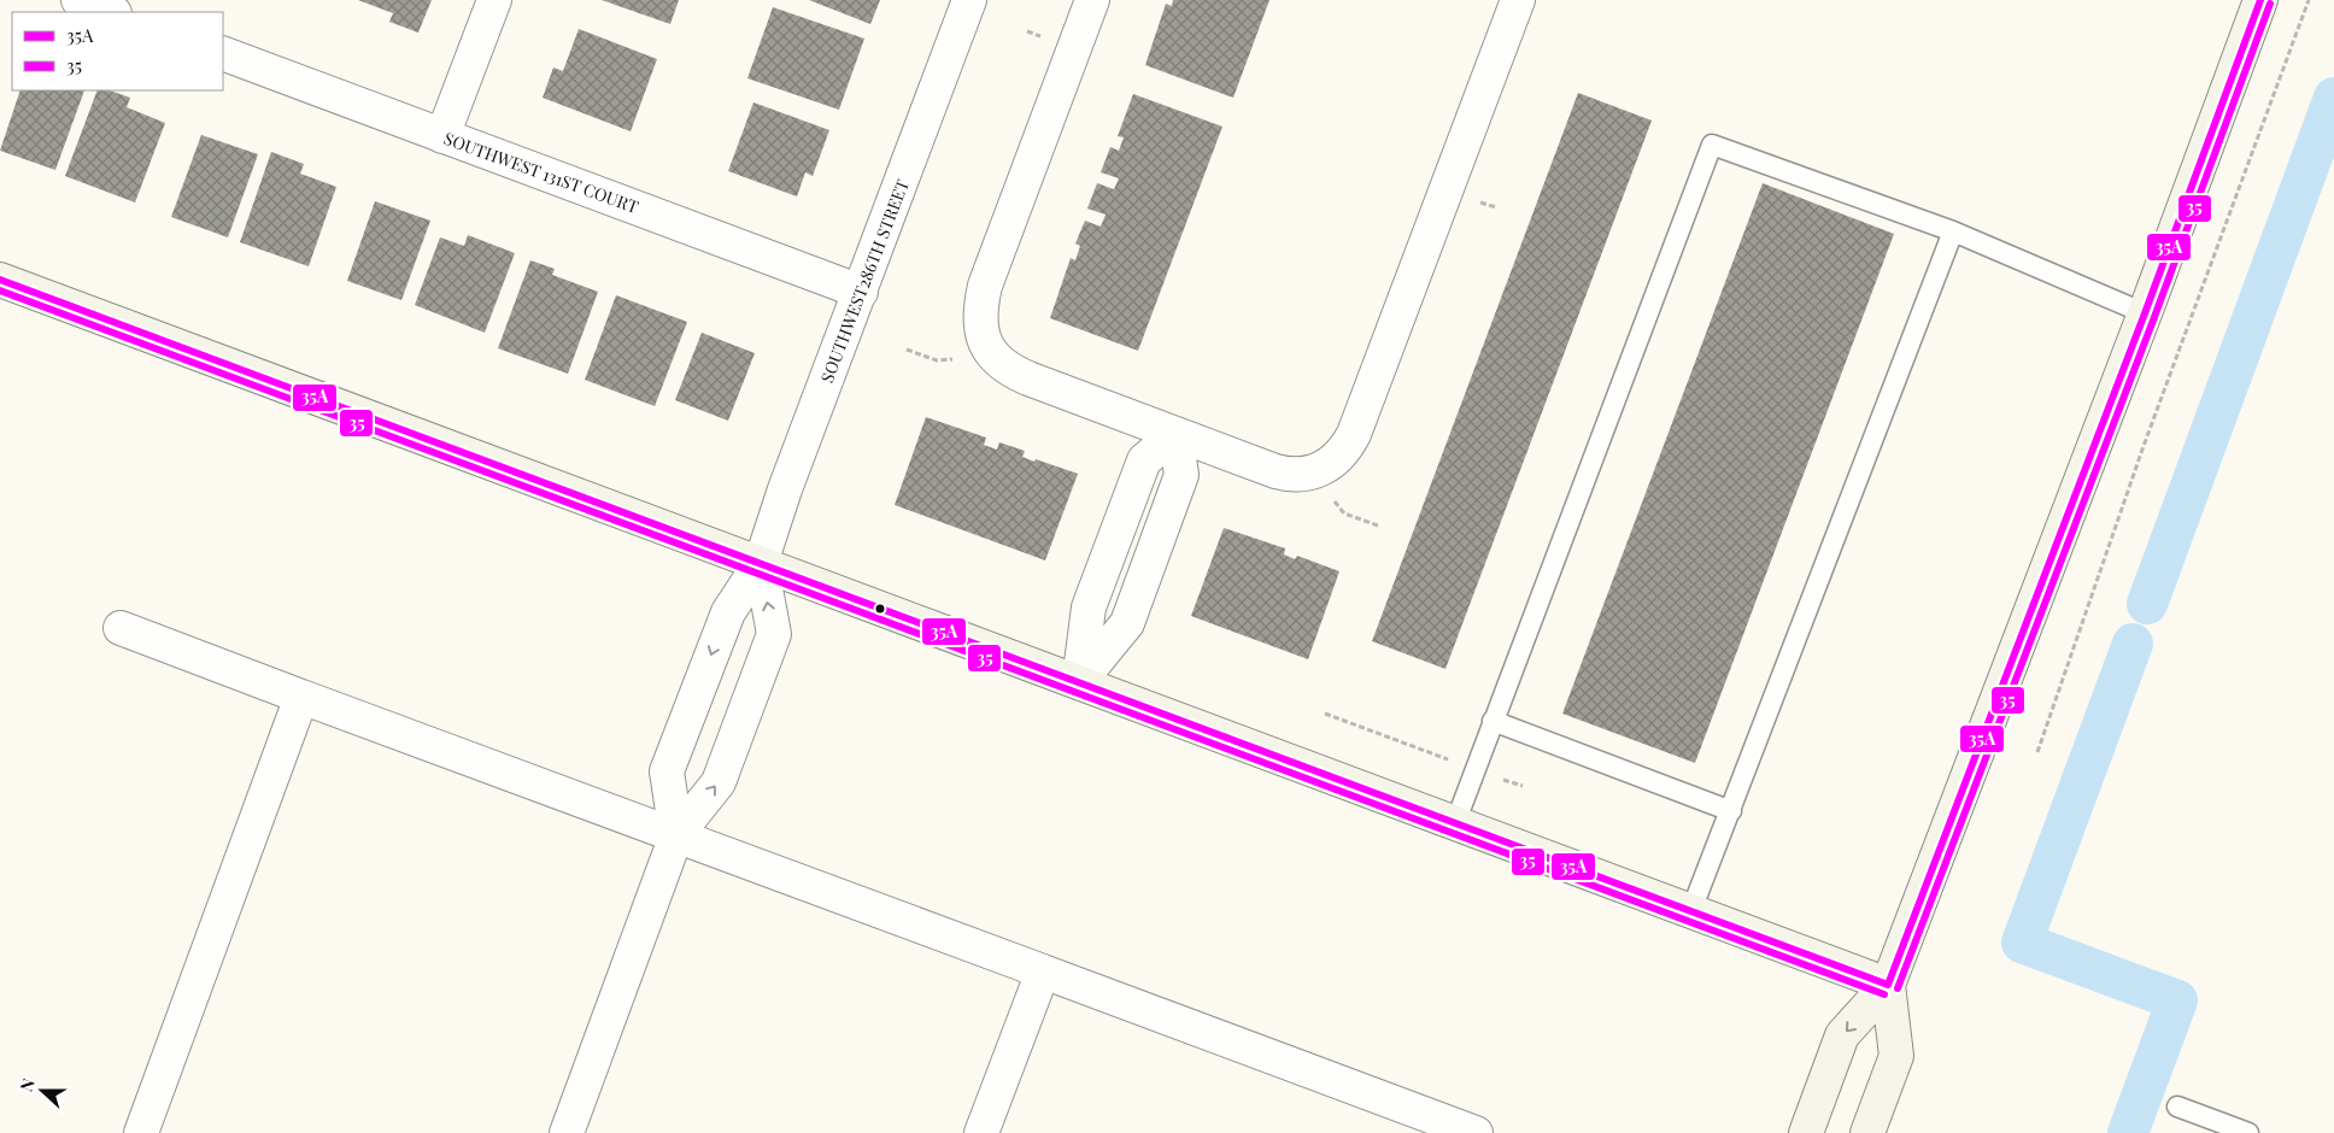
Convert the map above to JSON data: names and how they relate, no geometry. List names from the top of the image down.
{
  "streets": {
    "street": ["SOUTHWEST 131ST COURT", "SOUTHWEST286TH STREET"]
  },
  "crossings": [
    ["SOUTHWEST 131ST COURT", "SOUTHWEST286TH STREET"]
  ],
  "lines": ["transit line 35A", "transit line 35"],
  "legend": ["35A", "35"],
  "north": "left"
}
